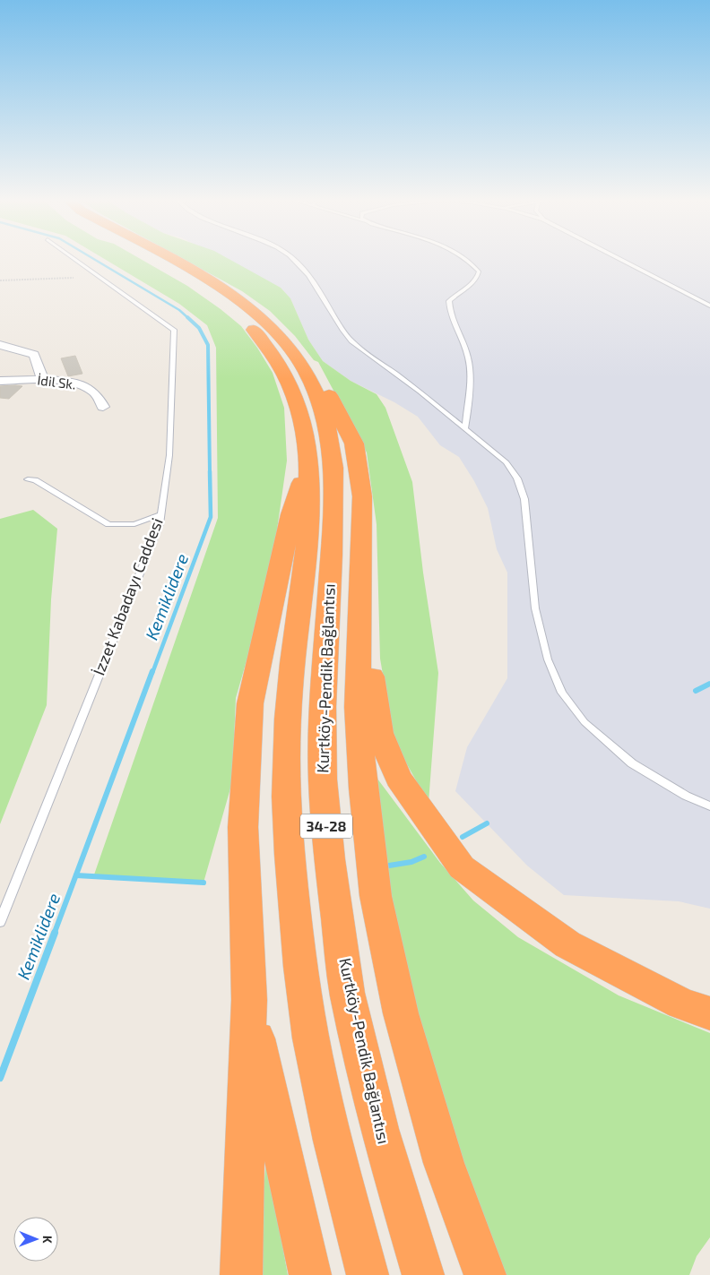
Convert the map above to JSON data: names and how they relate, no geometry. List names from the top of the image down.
{
  "streets": {
    "highway": ["Kurtköy-Pendik Bağlantısı", "34-28"],
    "street": ["İdil Sk."],
    "lane": ["İzzet Kabadayı Caddesi"]
  },
  "water": ["Kemiklidere"],
  "north": "right"
}
